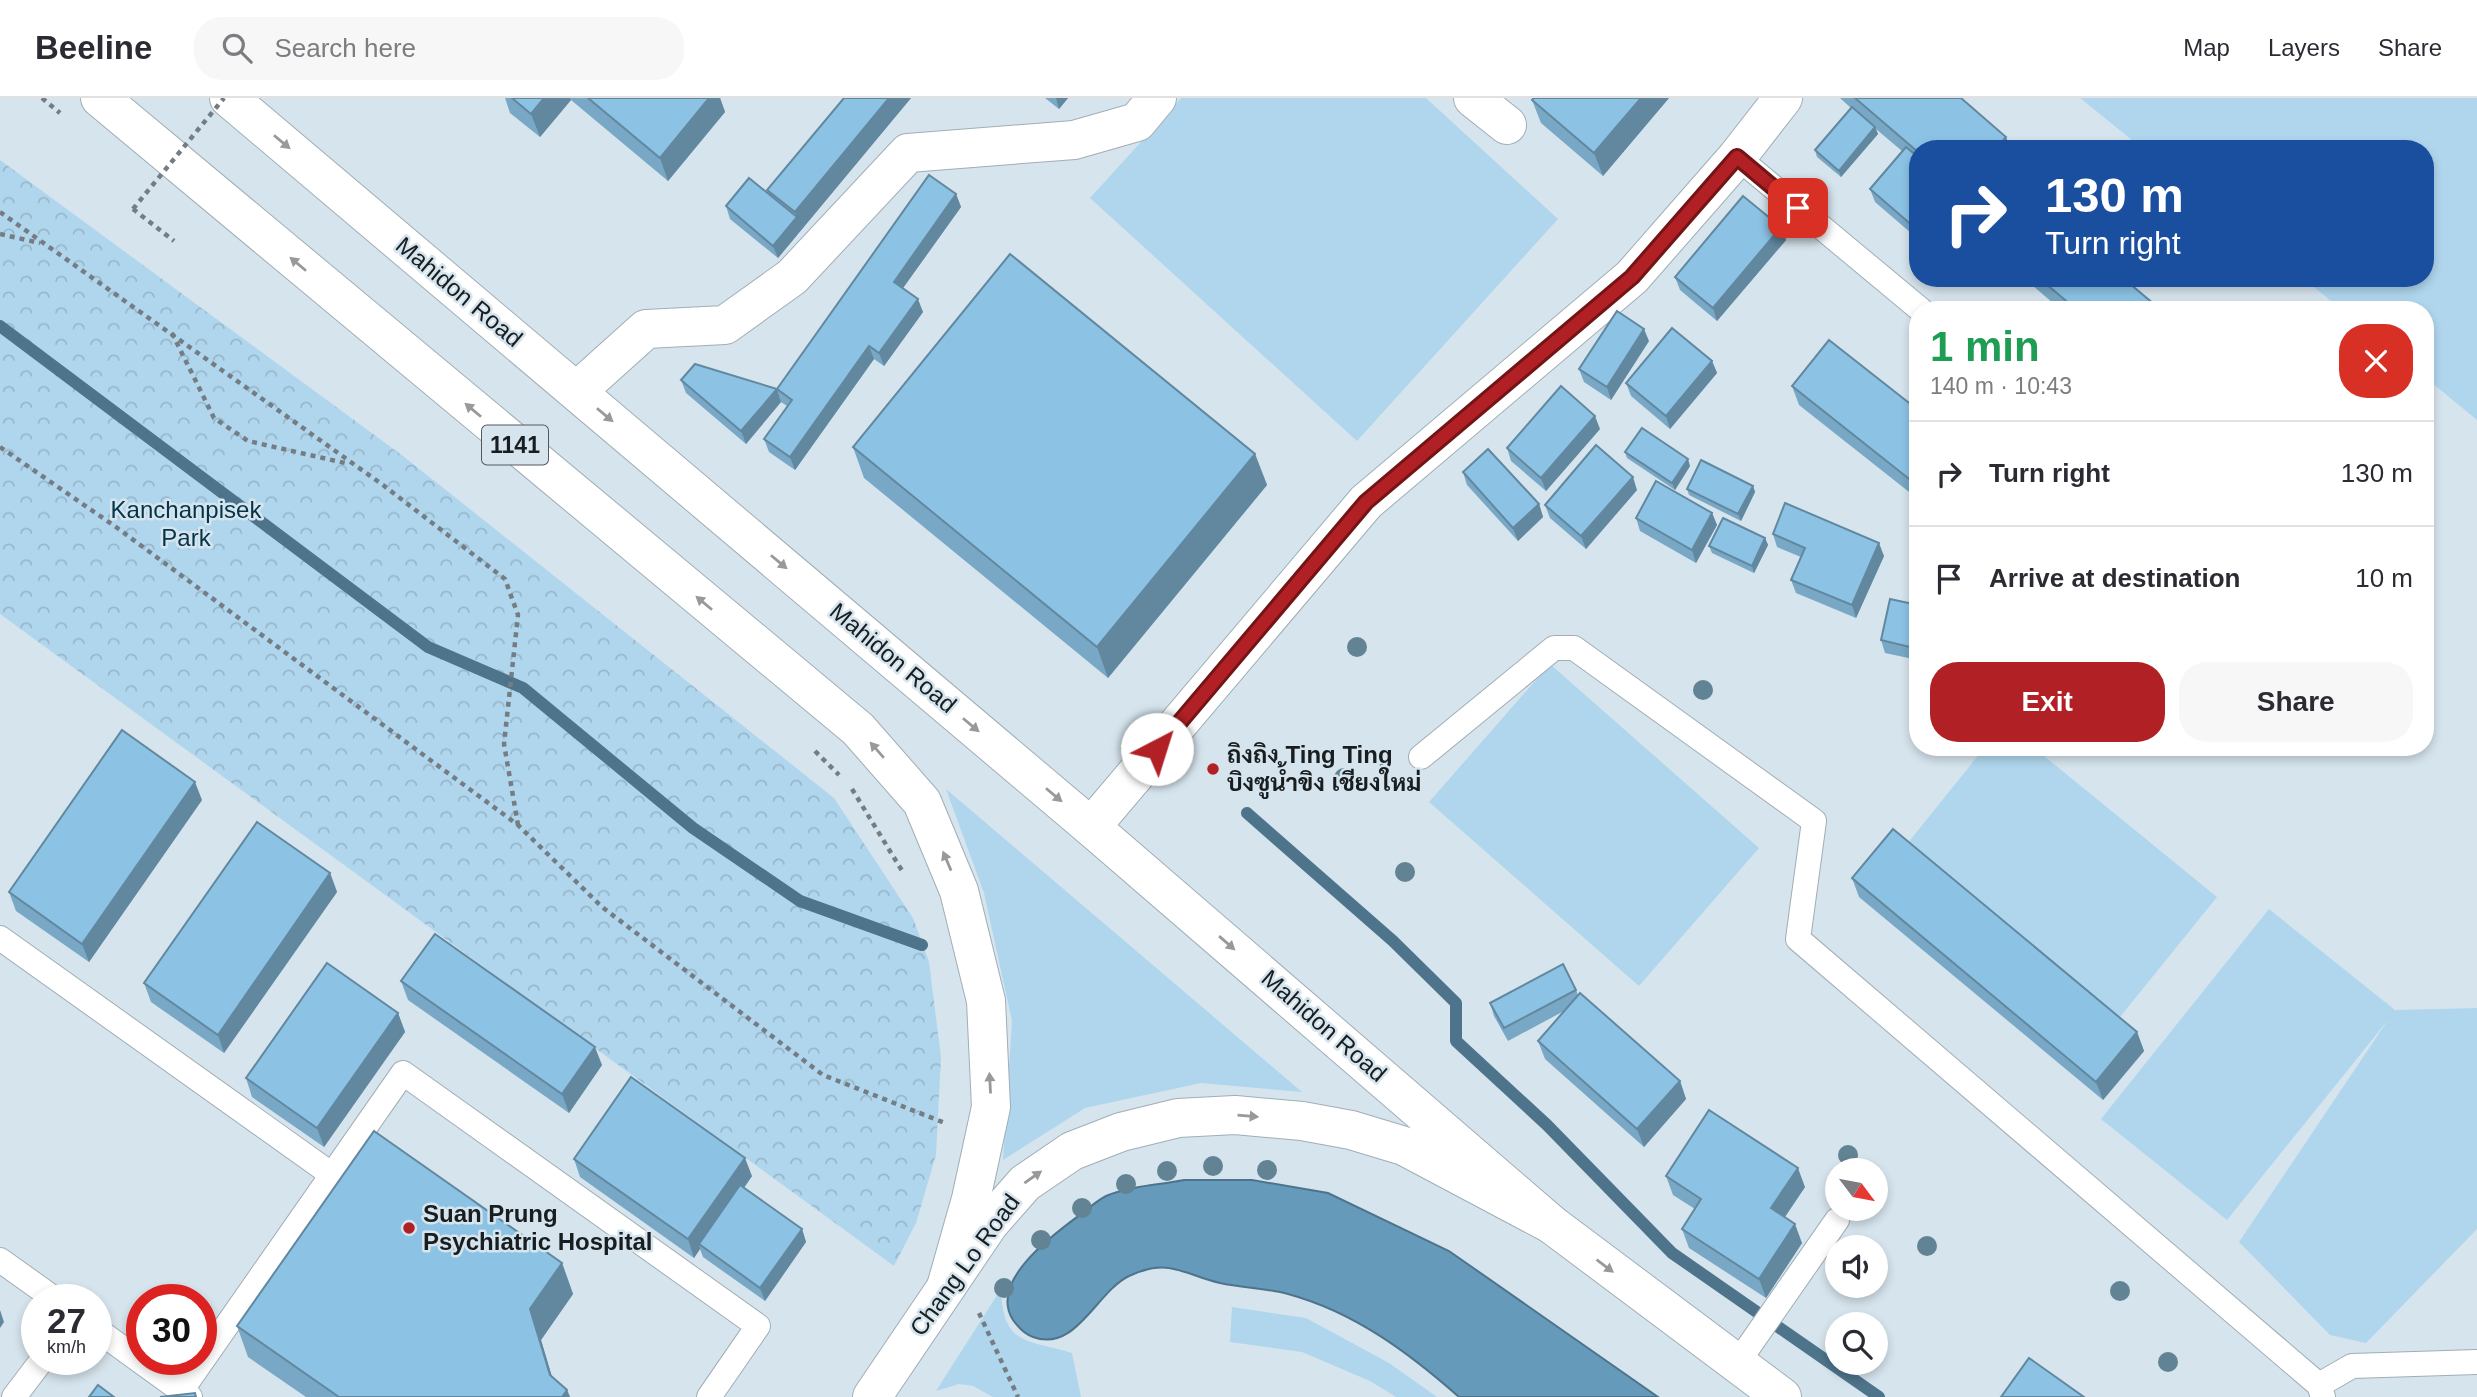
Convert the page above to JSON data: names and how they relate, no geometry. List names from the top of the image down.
{
  "streets": {
    "main road": ["Mahidon Road", "1141", "Chang Lo Road"]
  },
  "crossings": [
    ["Mahidon Road", "Chang Lo Road"],
    ["1141", "Chang Lo Road"]
  ],
  "one_way": ["Mahidon Road", "Chang Lo Road"],
  "parks": ["Kanchanpisek Park"],
  "places": ["ถิงถิง Ting Ting บิงซูน้ำขิง เชียงใหม่", "Suan Prung Psychiatric Hospital"],
  "north": "bottom right",
  "page": {
    "header": "Beeline",
    "search": "Search here",
    "nav": ["Map", "Layers", "Share"],
    "turn": ["130 m", "Turn right"],
    "heading": ["1 min", "140 m · 10:43"],
    "list": [
      {
        "name": "Turn right",
        "value": "130 m"
      },
      {
        "name": "Arrive at destination",
        "value": "10 m"
      }
    ],
    "buttons": ["Exit", "Share"],
    "speed": "27 km/h",
    "limit": "30"
  }
}
